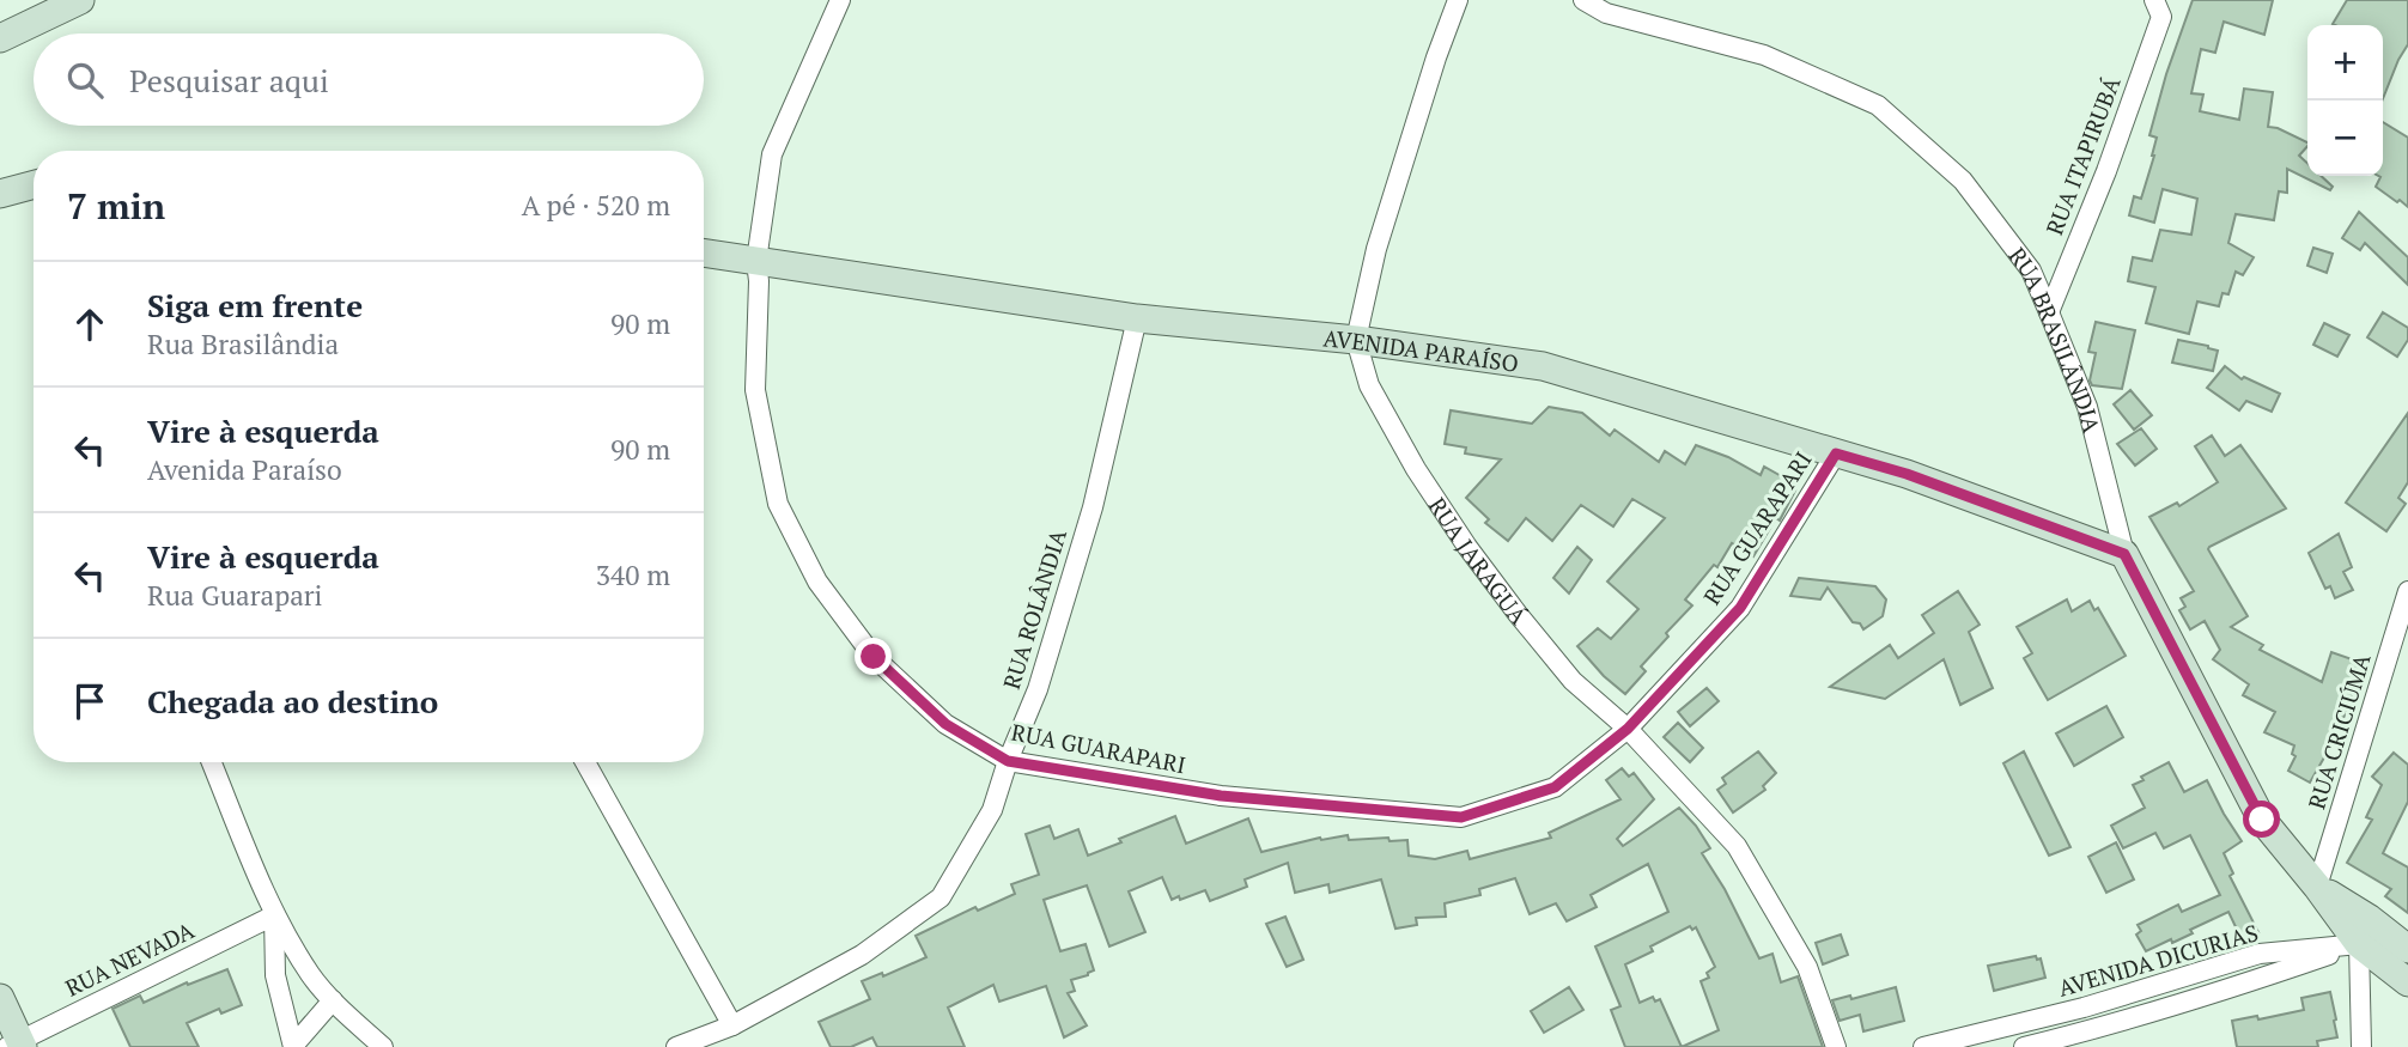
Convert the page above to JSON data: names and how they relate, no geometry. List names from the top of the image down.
{
  "streets": {
    "main road": ["RUA BRASILÂNDIA", "AVENIDA PARAÍSO"],
    "street": [
      "RUA ITAPIRUBÁ",
      "RUA GUARAPARI",
      "RUA JARAGUÁ",
      "RUA ROLÂNDIA",
      "RUA CRICIÚMA",
      "RUA NEVADA",
      "AVENIDA DICURIAS"
    ]
  },
  "crossings": [
    ["RUA ITAPIRUBÁ", "RUA BRASILÂNDIA"],
    ["RUA BRASILÂNDIA", "AVENIDA PARAÍSO"],
    ["RUA BRASILÂNDIA", "RUA CRICIÚMA"],
    ["RUA BRASILÂNDIA", "AVENIDA DICURIAS"],
    ["AVENIDA PARAÍSO", "RUA GUARAPARI"],
    ["AVENIDA PARAÍSO", "RUA JARAGUÁ"],
    ["AVENIDA PARAÍSO", "RUA ROLÂNDIA"],
    ["RUA GUARAPARI", "RUA JARAGUÁ"],
    ["RUA GUARAPARI", "RUA ROLÂNDIA"]
  ],
  "page": {
    "map_buttons": ["+", "−"],
    "search": "Pesquisar aqui",
    "heading": ["7 min", "A pé · 520 m"],
    "list": [
      ["Siga em frente", "Rua Brasilândia", "90 m"],
      ["Vire à esquerda", "Avenida Paraíso", "90 m"],
      ["Vire à esquerda", "Rua Guarapari", "340 m"],
      "Chegada ao destino"
    ]
  }
}
